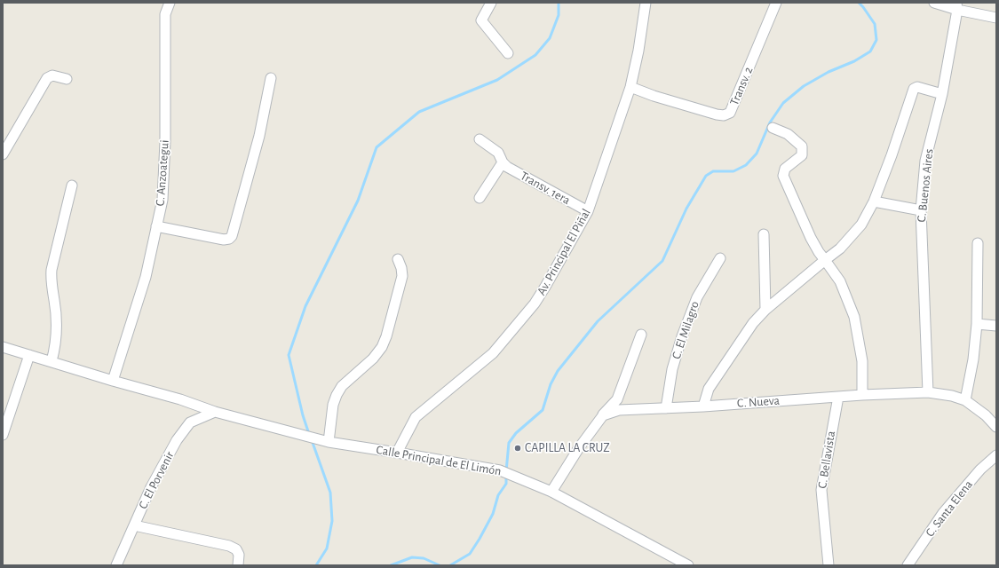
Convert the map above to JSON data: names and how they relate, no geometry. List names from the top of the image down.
{
  "streets": {
    "street": [
      "Transv. 2",
      "C. Anzoategui",
      "C. Buenos Aires",
      "Transv. 1era",
      "Av. Principal El Piñal",
      "C. El Milagro",
      "C. Nueva",
      "C. Bellavista",
      "Calle Principal de El Limón",
      "C. El Porvenir",
      "C. Santa Elena"
    ]
  },
  "crossings": [
    ["Transv. 2", "Av. Principal El Piñal"],
    ["C. Anzoategui", "Calle Principal de El Limón"],
    ["C. Buenos Aires", "C. Nueva"],
    ["Transv. 1era", "Av. Principal El Piñal"],
    ["Av. Principal El Piñal", "Calle Principal de El Limón"],
    ["C. El Milagro", "C. Nueva"],
    ["C. Nueva", "C. Bellavista"],
    ["Calle Principal de El Limón", "C. El Porvenir"]
  ],
  "places": ["CAPILLA LA CRUZ"]
}
